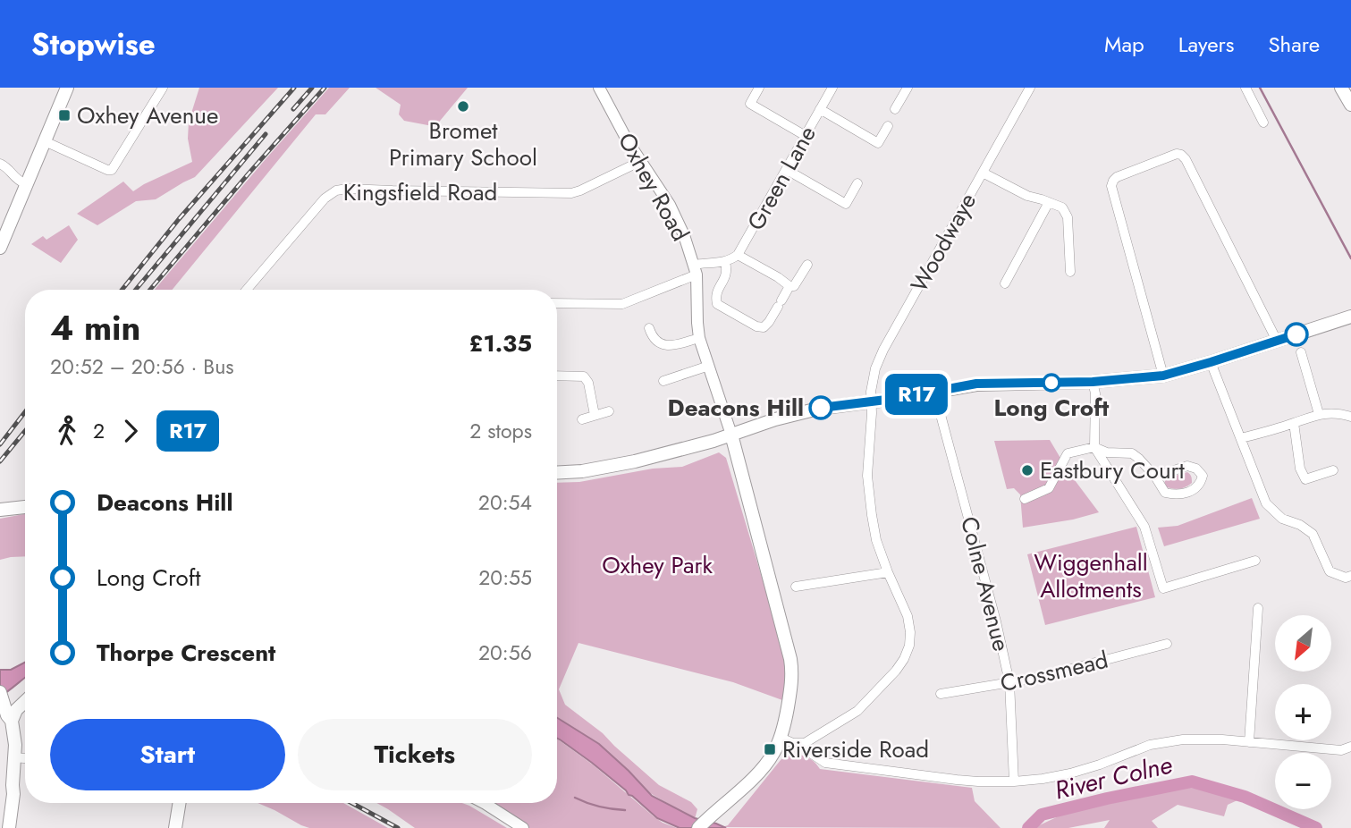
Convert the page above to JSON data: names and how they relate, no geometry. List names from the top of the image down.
{
  "streets": {
    "street": [
      "Green Lane",
      "Oxhey Road",
      "Kingsfield Road",
      "Woodwaye",
      "Colne Avenue",
      "Crossmead"
    ]
  },
  "crossings": [
    ["Green Lane", "Oxhey Road"],
    ["Oxhey Road", "Kingsfield Road"],
    ["Colne Avenue", "Crossmead"]
  ],
  "water": ["River Colne"],
  "parks": ["Wiggenhall Allotments", "Oxhey Park"],
  "places": {
    "other": [
      "Bromet Primary School",
      "Long Croft",
      "Deacons Hill",
      "Eastbury Court"
    ],
    "transit": ["Oxhey Avenue", "Riverside Road"]
  },
  "lines": ["bus line R17"],
  "north": "bottom left",
  "page": {
    "header": "Stopwise",
    "nav": ["Map", "Layers", "Share"],
    "on_map": "R17",
    "heading": ["4 min", "20:52 – 20:56 · Bus", "£1.35"],
    "legs": ["2", "R17", "2 stops"],
    "list": [
      {
        "name": "Deacons Hill",
        "value": "20:54"
      },
      {
        "name": "Long Croft",
        "value": "20:55"
      },
      {
        "name": "Thorpe Crescent",
        "value": "20:56"
      }
    ],
    "map_buttons": ["+", "−"],
    "buttons": ["Start", "Tickets"]
  }
}
